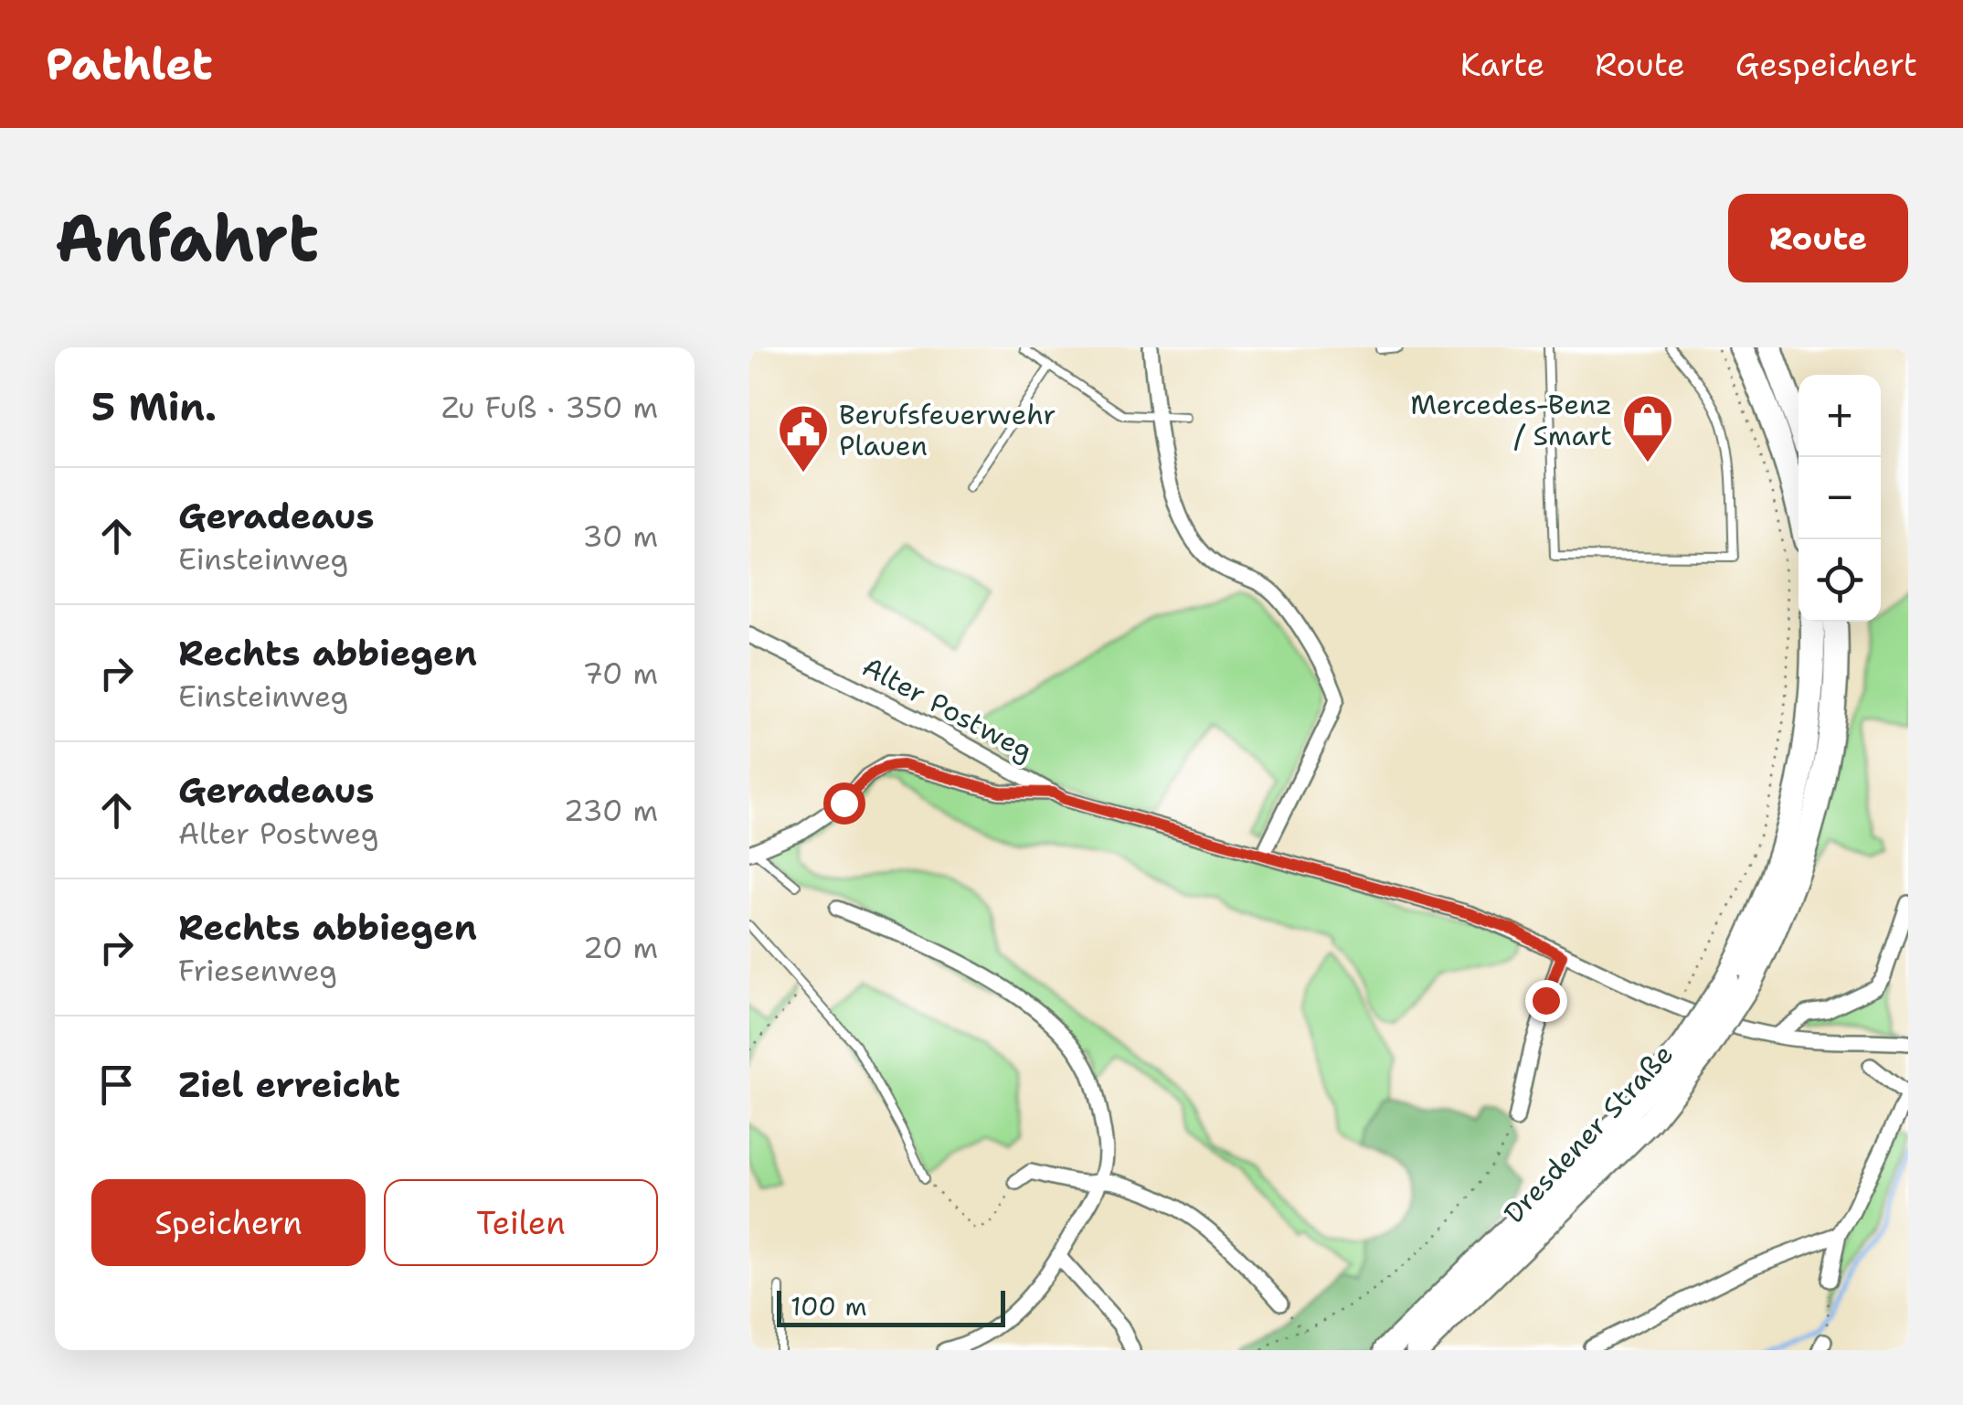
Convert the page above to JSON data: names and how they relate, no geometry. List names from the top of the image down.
{
  "streets": {
    "main road": ["Dresdener Straße"],
    "street": ["Alter Postweg"]
  },
  "places": {
    "shop": ["Mercedes-Benz / Smart"],
    "public building": ["Berufsfeuerwehr Plauen"]
  },
  "scale_bar": "100 m",
  "page": {
    "header": "Pathlet",
    "nav": ["Karte", "Route", "Gespeichert"],
    "buttons": [
      "Route",
      ["Speichern", "Teilen"]
    ],
    "title": "Anfahrt",
    "heading": ["5 Min.", "Zu Fuß · 350 m"],
    "map_buttons": ["+", "−"],
    "list": [
      ["Geradeaus", "Einsteinweg", "30 m"],
      ["Rechts abbiegen", "Einsteinweg", "70 m"],
      ["Geradeaus", "Alter Postweg", "230 m"],
      ["Rechts abbiegen", "Friesenweg", "20 m"],
      "Ziel erreicht"
    ],
    "scale": "100 m"
  }
}
